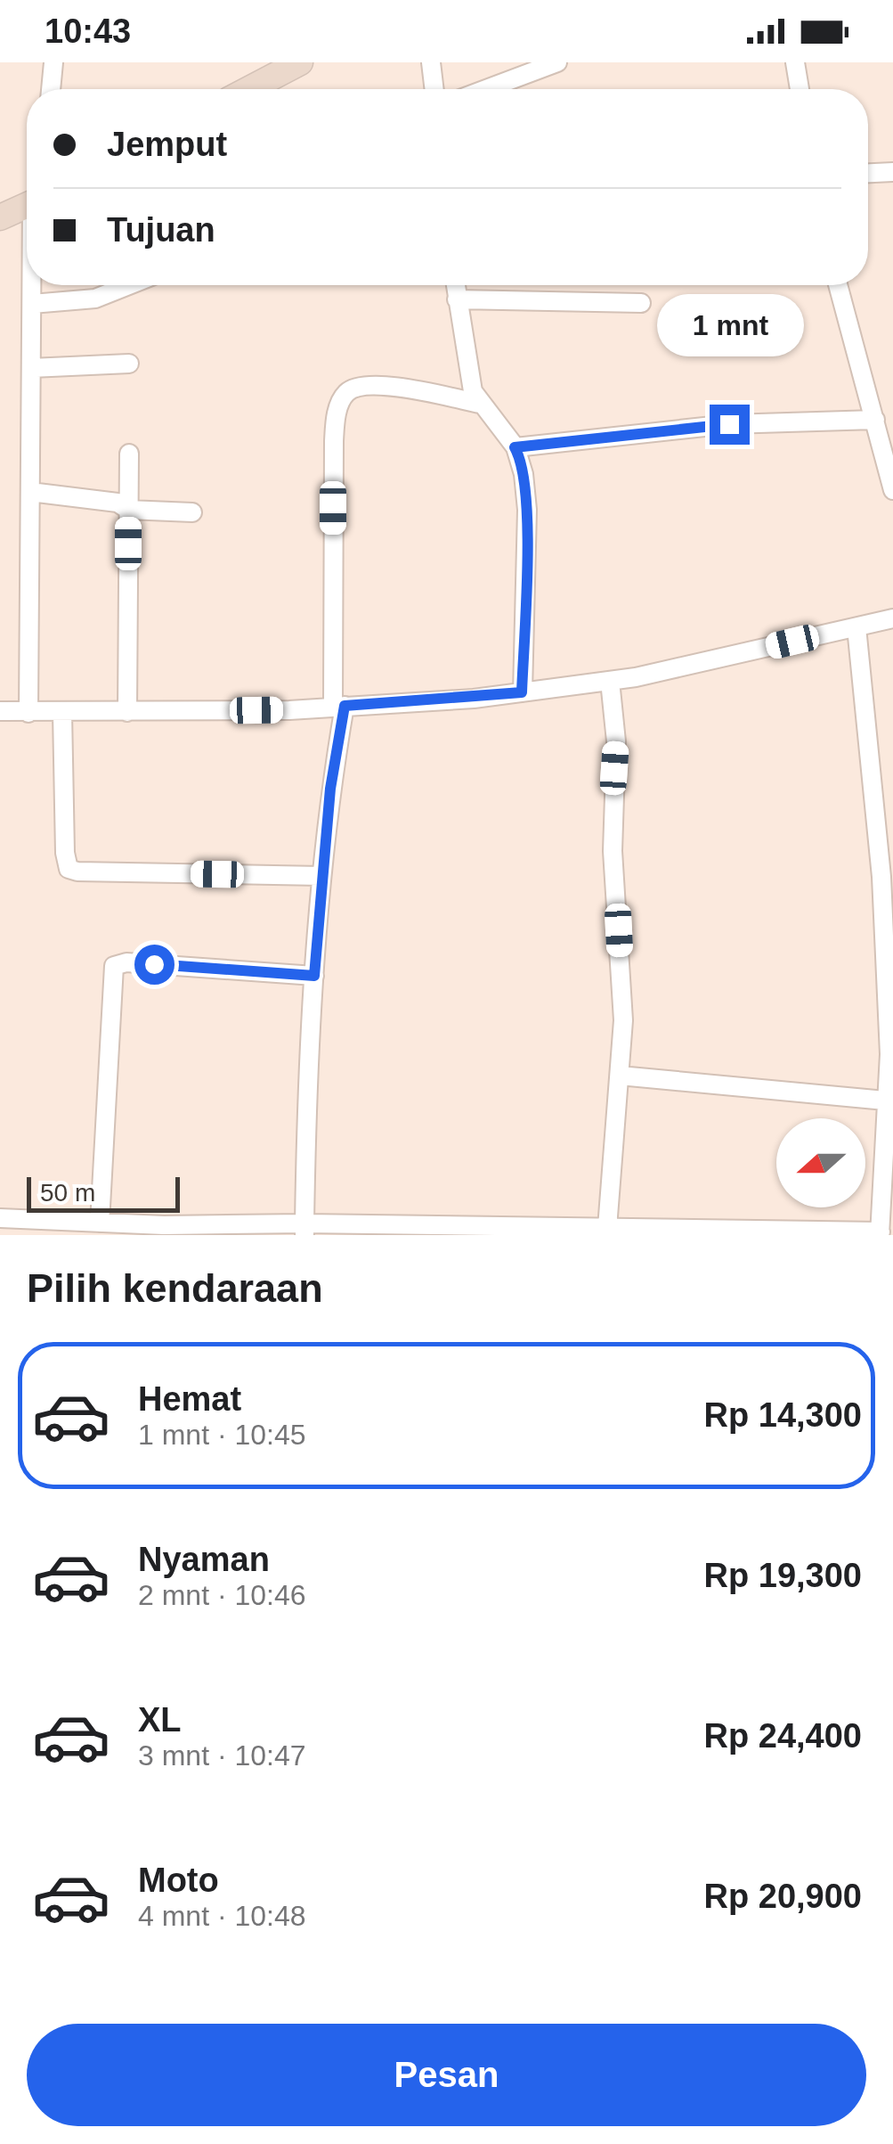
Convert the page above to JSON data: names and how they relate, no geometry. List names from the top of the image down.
{
  "scale_bar": "50 m",
  "north": "left",
  "page": {
    "status": "10:43",
    "banner": ["Jemput", "Tujuan"],
    "bubble": "1 mnt",
    "scale": "50 m",
    "heading": "Pilih kendaraan",
    "list": [
      {
        "name": "Hemat",
        "note": "1 mnt · 10:45",
        "value": "Rp 14,300"
      },
      {
        "name": "Nyaman",
        "note": "2 mnt · 10:46",
        "value": "Rp 19,300"
      },
      {
        "name": "XL",
        "note": "3 mnt · 10:47",
        "value": "Rp 24,400"
      },
      {
        "name": "Moto",
        "note": "4 mnt · 10:48",
        "value": "Rp 20,900"
      }
    ],
    "buttons": "Pesan"
  }
}
